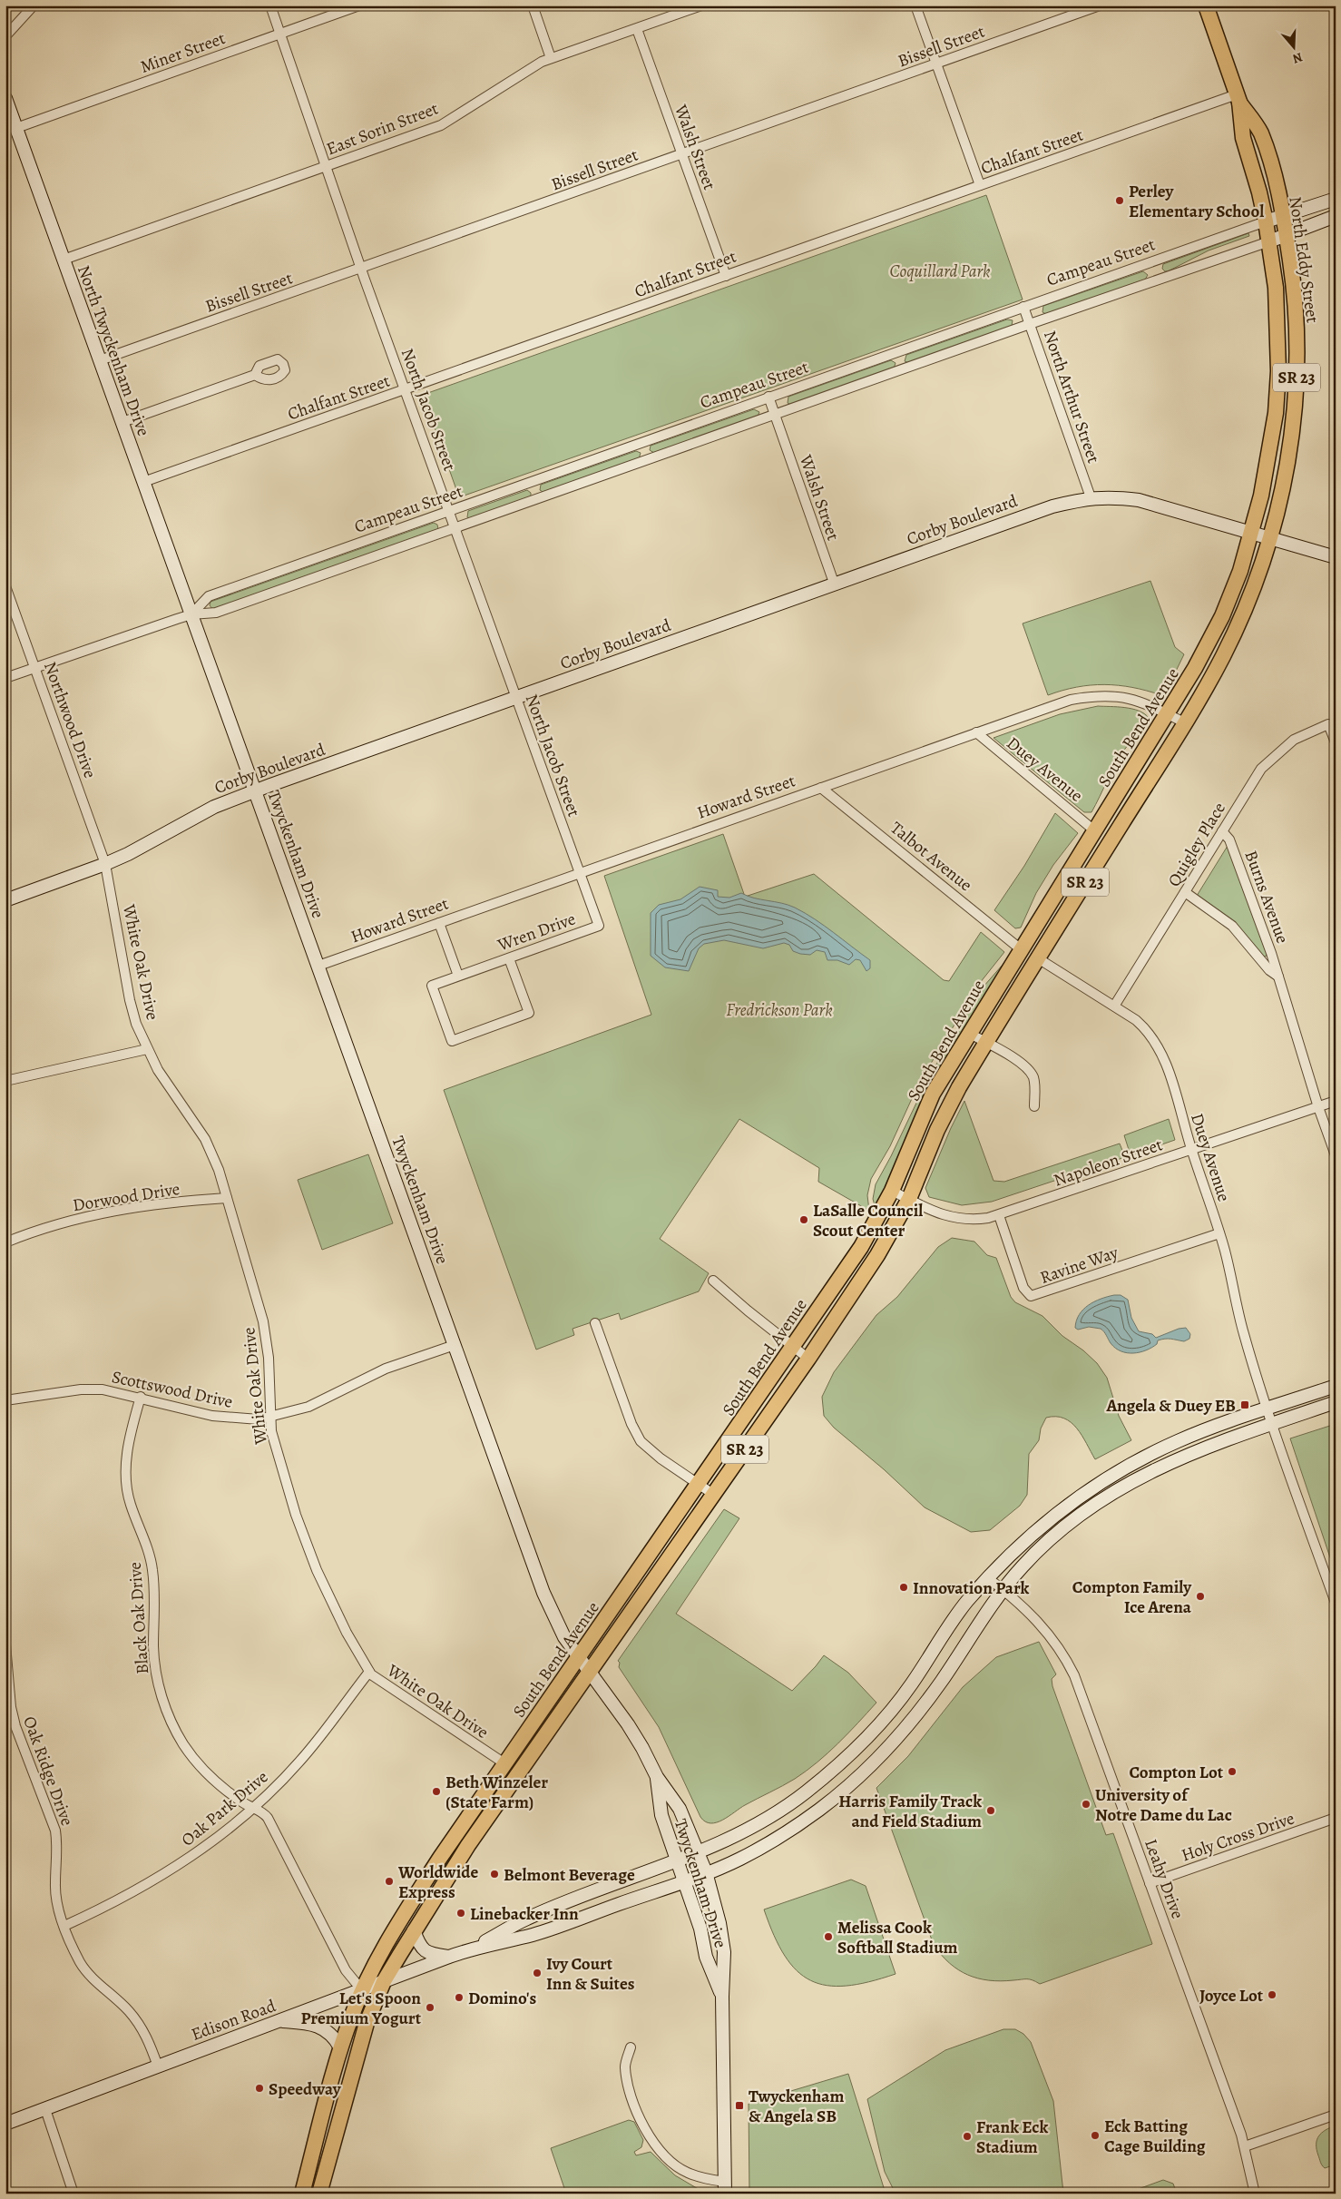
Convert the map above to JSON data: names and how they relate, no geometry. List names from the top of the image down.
{
  "streets": {
    "main road": ["North Eddy Street", "SR 23", "South Bend Avenue"],
    "street": [
      "Bissell Street",
      "Miner Street",
      "East Sorin Street",
      "Walsh Street",
      "Chalfant Street",
      "Campeau Street",
      "North Twyckenham Drive",
      "North Arthur Street",
      "North Jacob Street",
      "Corby Boulevard",
      "Northwood Drive",
      "Duey Avenue",
      "Howard Street",
      "Quigley Place",
      "Twyckenham Drive",
      "Talbot Avenue",
      "Burns Avenue",
      "Wren Drive",
      "White Oak Drive",
      "Napoleon Street",
      "Dorwood Drive",
      "Ravine Way",
      "Scottswood Drive",
      "Black Oak Drive",
      "Oak Ridge Drive",
      "Oak Park Drive",
      "Holy Cross Drive",
      "Leahy Drive",
      "Edison Road"
    ]
  },
  "crossings": [
    ["Bissell Street", "Walsh Street"],
    ["Bissell Street", "North Twyckenham Drive"],
    ["Bissell Street", "North Jacob Street"],
    ["Miner Street", "North Twyckenham Drive"],
    ["Miner Street", "North Jacob Street"],
    ["East Sorin Street", "Walsh Street"],
    ["East Sorin Street", "North Twyckenham Drive"],
    ["East Sorin Street", "North Jacob Street"],
    ["Walsh Street", "Chalfant Street"],
    ["Walsh Street", "Campeau Street"],
    ["Walsh Street", "Corby Boulevard"],
    ["Chalfant Street", "North Eddy Street"],
    ["Chalfant Street", "North Twyckenham Drive"],
    ["Chalfant Street", "North Jacob Street"],
    ["North Eddy Street", "Campeau Street"],
    ["North Eddy Street", "Corby Boulevard"],
    ["North Eddy Street", "South Bend Avenue"],
    ["Campeau Street", "North Twyckenham Drive"],
    ["Campeau Street", "North Arthur Street"],
    ["Campeau Street", "North Jacob Street"],
    ["Campeau Street", "Northwood Drive"],
    ["Campeau Street", "Twyckenham Drive"],
    ["North Twyckenham Drive", "Twyckenham Drive"],
    ["North Arthur Street", "Corby Boulevard"],
    ["North Jacob Street", "Corby Boulevard"],
    ["North Jacob Street", "Howard Street"],
    ["North Jacob Street", "Wren Drive"],
    ["Corby Boulevard", "Northwood Drive"],
    ["Corby Boulevard", "South Bend Avenue"],
    ["Corby Boulevard", "Twyckenham Drive"],
    ["Corby Boulevard", "White Oak Drive"],
    ["Northwood Drive", "White Oak Drive"],
    ["South Bend Avenue", "Duey Avenue"],
    ["South Bend Avenue", "Howard Street"],
    ["South Bend Avenue", "Twyckenham Drive"],
    ["South Bend Avenue", "Talbot Avenue"],
    ["South Bend Avenue", "White Oak Drive"],
    ["South Bend Avenue", "Napoleon Street"],
    ["South Bend Avenue", "Black Oak Drive"],
    ["South Bend Avenue", "Edison Road"],
    ["Duey Avenue", "Howard Street"],
    ["Duey Avenue", "Quigley Place"],
    ["Duey Avenue", "Napoleon Street"],
    ["Duey Avenue", "Ravine Way"],
    ["Duey Avenue", "Edison Road"],
    ["Howard Street", "Twyckenham Drive"],
    ["Howard Street", "Talbot Avenue"],
    ["Howard Street", "Wren Drive"],
    ["Quigley Place", "Burns Avenue"],
    ["Twyckenham Drive", "Scottswood Drive"],
    ["Twyckenham Drive", "Edison Road"],
    ["Burns Avenue", "Napoleon Street"],
    ["White Oak Drive", "Dorwood Drive"],
    ["White Oak Drive", "Scottswood Drive"],
    ["White Oak Drive", "Oak Park Drive"],
    ["Napoleon Street", "Ravine Way"],
    ["Scottswood Drive", "Black Oak Drive"],
    ["Black Oak Drive", "Oak Park Drive"],
    ["Black Oak Drive", "Edison Road"],
    ["Oak Ridge Drive", "Oak Park Drive"],
    ["Oak Ridge Drive", "Edison Road"],
    ["Holy Cross Drive", "Leahy Drive"],
    ["Leahy Drive", "Edison Road"]
  ],
  "parks": ["Coquillard Park", "Fredrickson Park"],
  "places": {
    "other": [
      "Perley Elementary School",
      "LaSalle Council Scout Center",
      "Innovation Park",
      "Compton Family Ice Arena",
      "Compton Lot",
      "Beth Winzeler (State Farm)",
      "University of Notre Dame du Lac",
      "Harris Family Track and Field Stadium",
      "Belmont Beverage",
      "Worldwide Express",
      "Linebacker Inn",
      "Melissa Cook Softball Stadium",
      "Ivy Court Inn & Suites",
      "Joyce Lot",
      "Domino's",
      "Let's Spoon Premium Yogurt",
      "Speedway",
      "Eck Batting Cage Building",
      "Frank Eck Stadium"
    ],
    "transit": ["Angela & Duey EB", "Twyckenham & Angela SB"]
  },
  "north": "bottom"
}
